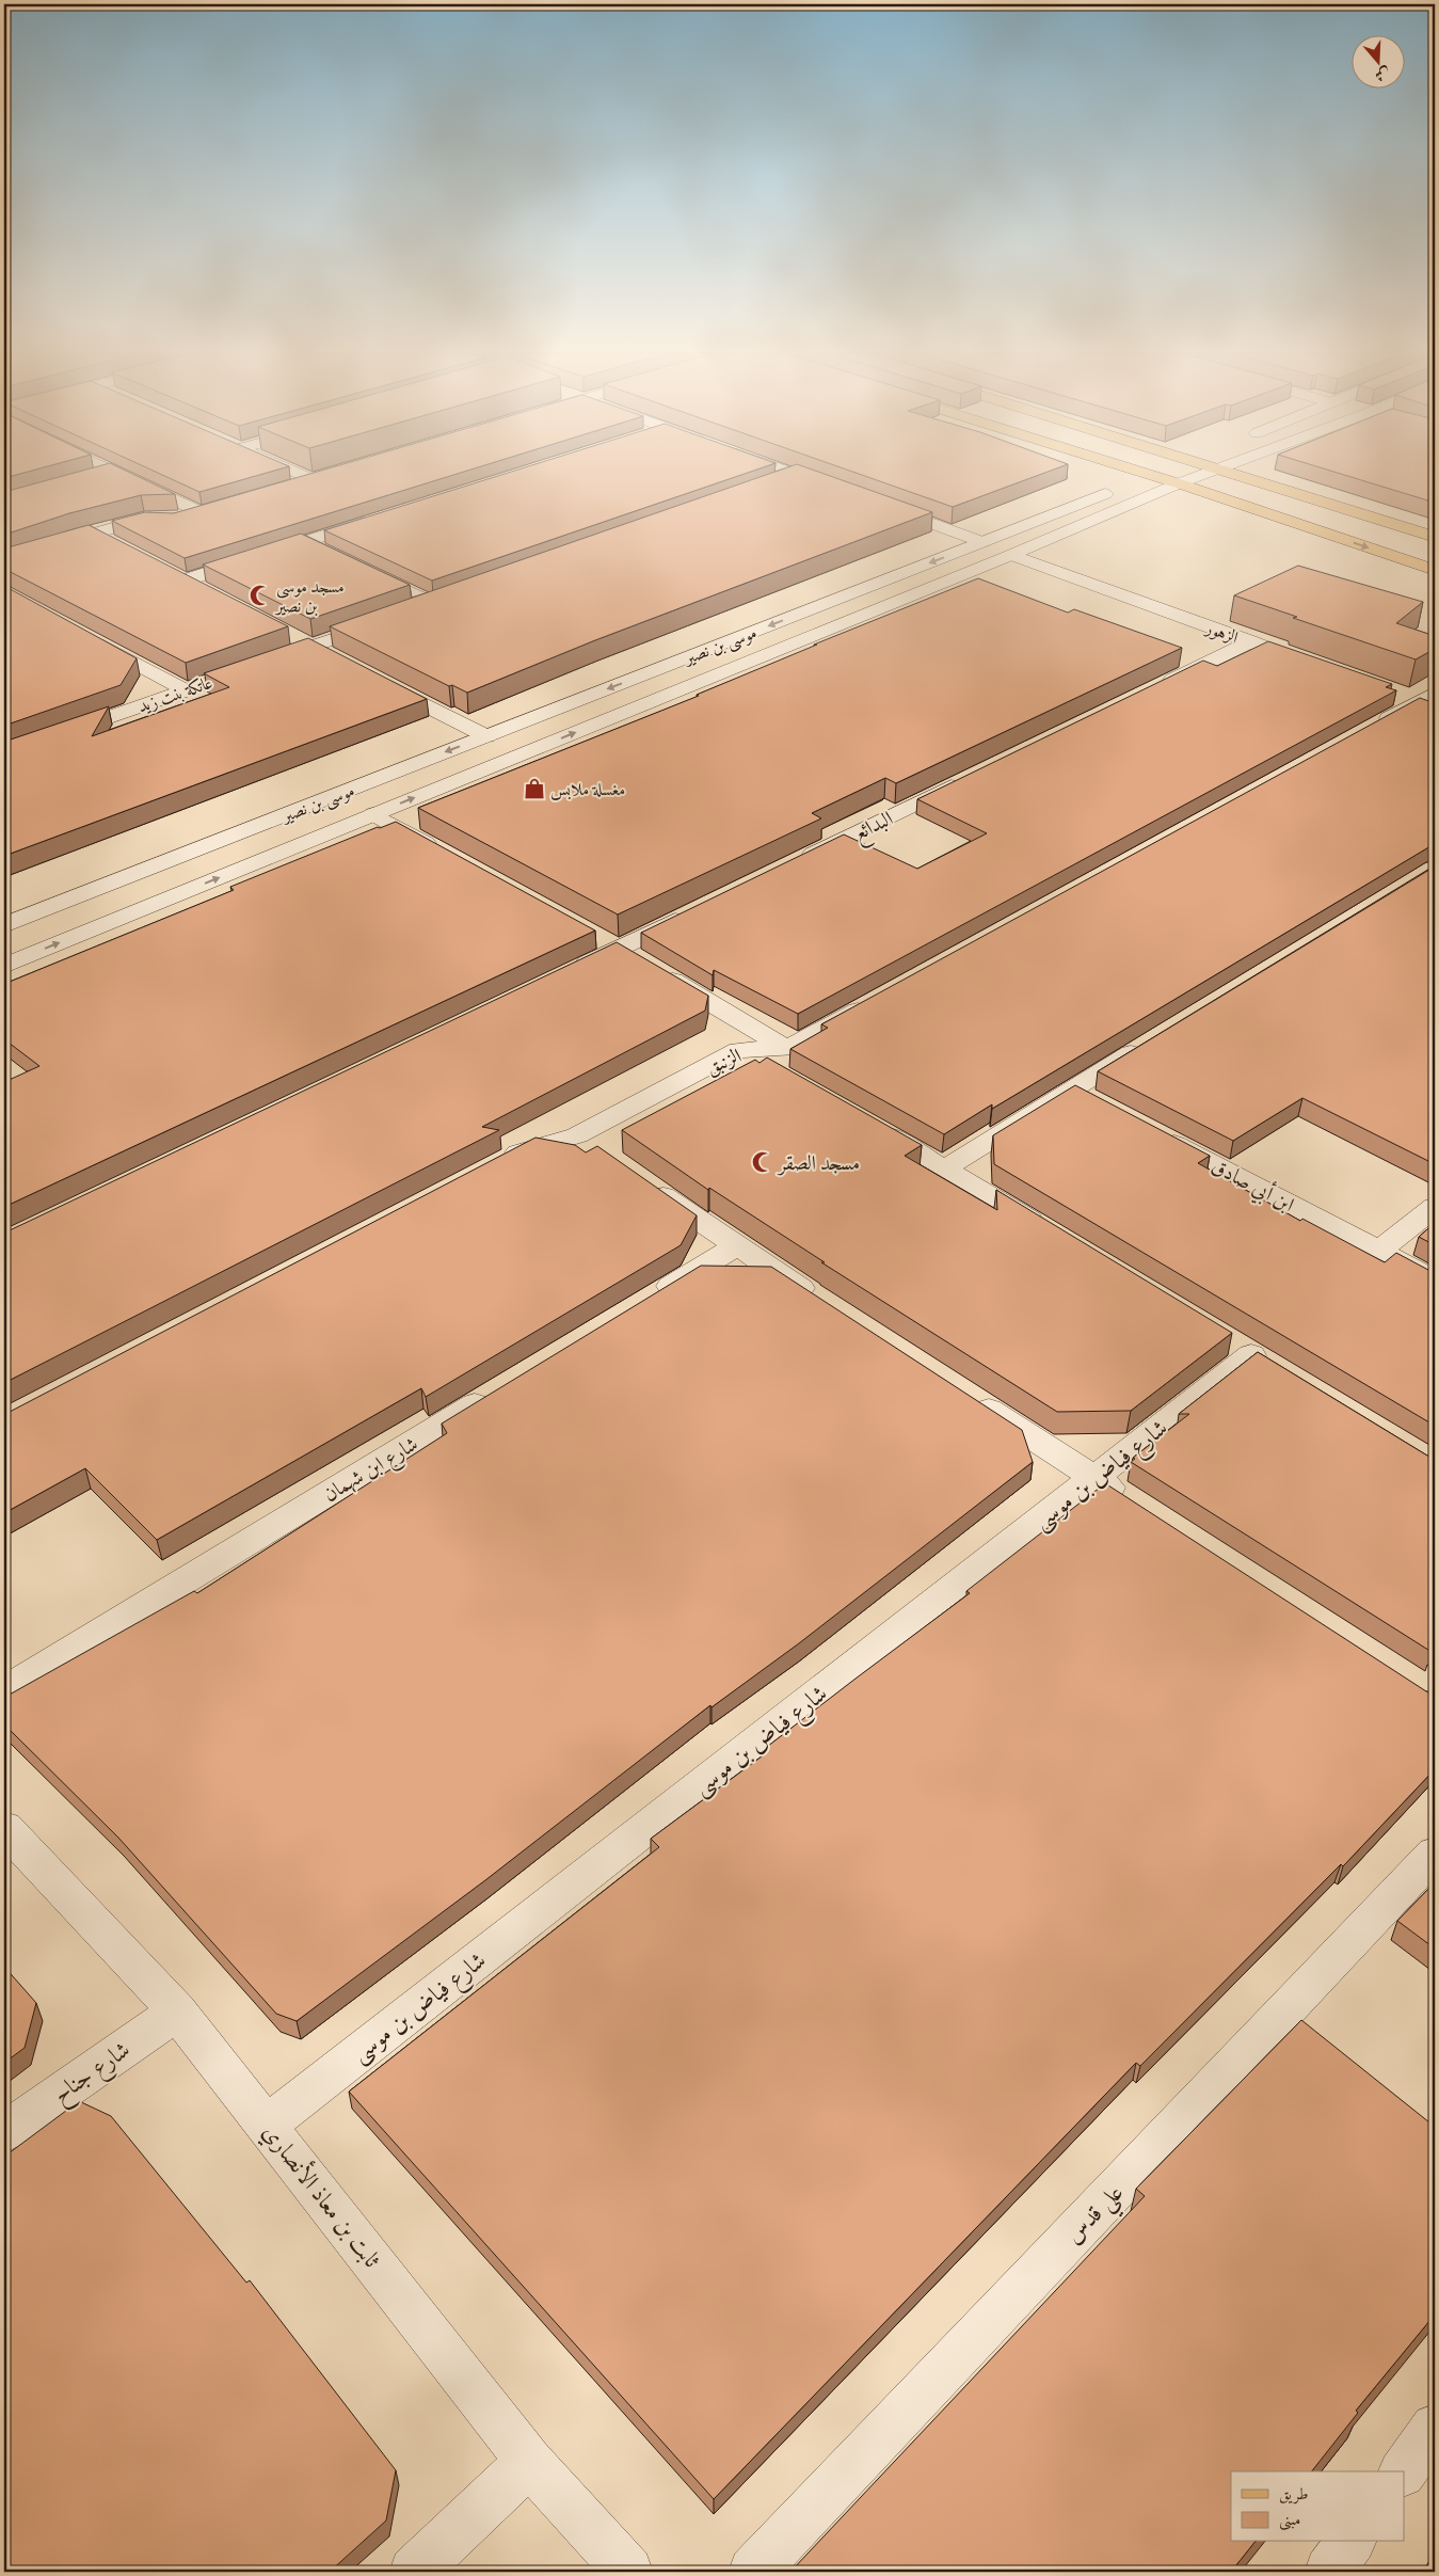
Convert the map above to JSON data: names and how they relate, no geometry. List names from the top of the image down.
{
  "streets": {
    "street": [
      "الزهور",
      "موسى بن نصير",
      "عاتكة بنت زيد",
      "البدائع",
      "الزنبق",
      "ابن أبي صادق",
      "شارع ابن شهمان",
      "شارع فياض بن موسى",
      "شارع جناح",
      "ثابت بن معاذ الأنصاري",
      "علي قدس"
    ]
  },
  "crossings": [
    ["شارع فياض بن موسى", "ثابت بن معاذ الأنصاري"],
    ["شارع جناح", "ثابت بن معاذ الأنصاري"]
  ],
  "places": {
    "mosque": ["مسجد موسى بن نصير", "مسجد الصقر"],
    "shop": ["مغسلة ملابس"]
  },
  "legend": ["طريق", "مبنى"],
  "north": "bottom"
}
